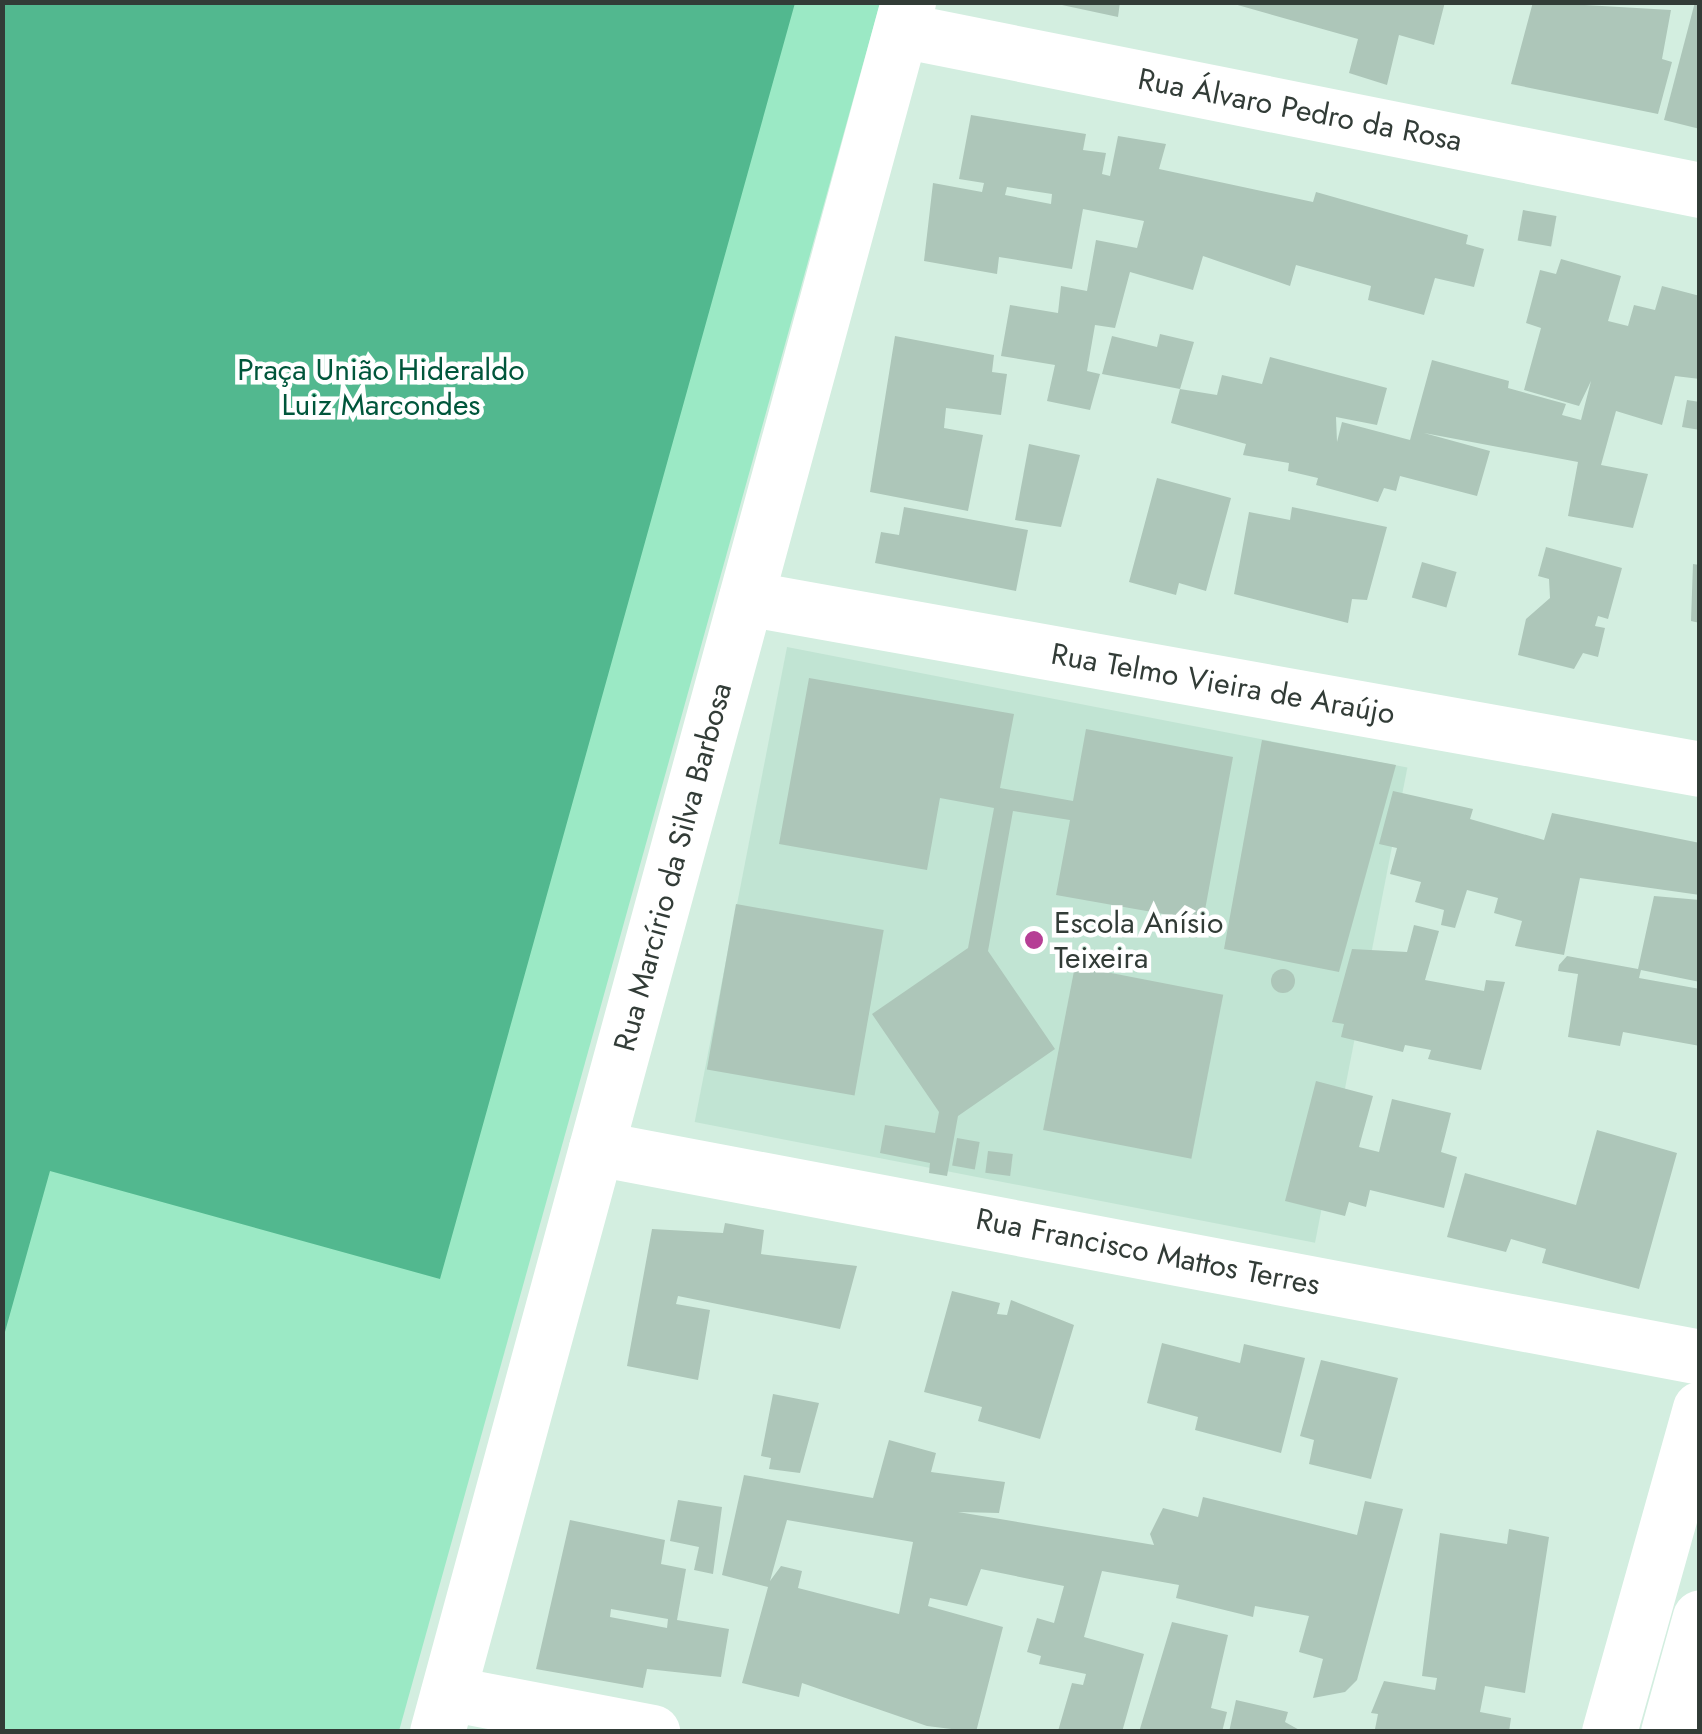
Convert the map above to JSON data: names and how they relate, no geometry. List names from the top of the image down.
{
  "streets": {
    "street": [
      "Rua Álvaro Pedro da Rosa",
      "Rua Telmo Vieira de Araújo",
      "Rua Marcírio da Silva Barbosa",
      "Rua Francisco Mattos Terres"
    ]
  },
  "crossings": [
    ["Rua Álvaro Pedro da Rosa", "Rua Marcírio da Silva Barbosa"],
    ["Rua Telmo Vieira de Araújo", "Rua Marcírio da Silva Barbosa"],
    ["Rua Marcírio da Silva Barbosa", "Rua Francisco Mattos Terres"]
  ],
  "parks": ["Praça União Hideraldo Luiz Marcondes"],
  "places": ["Escola Anísio Teixeira"]
}
